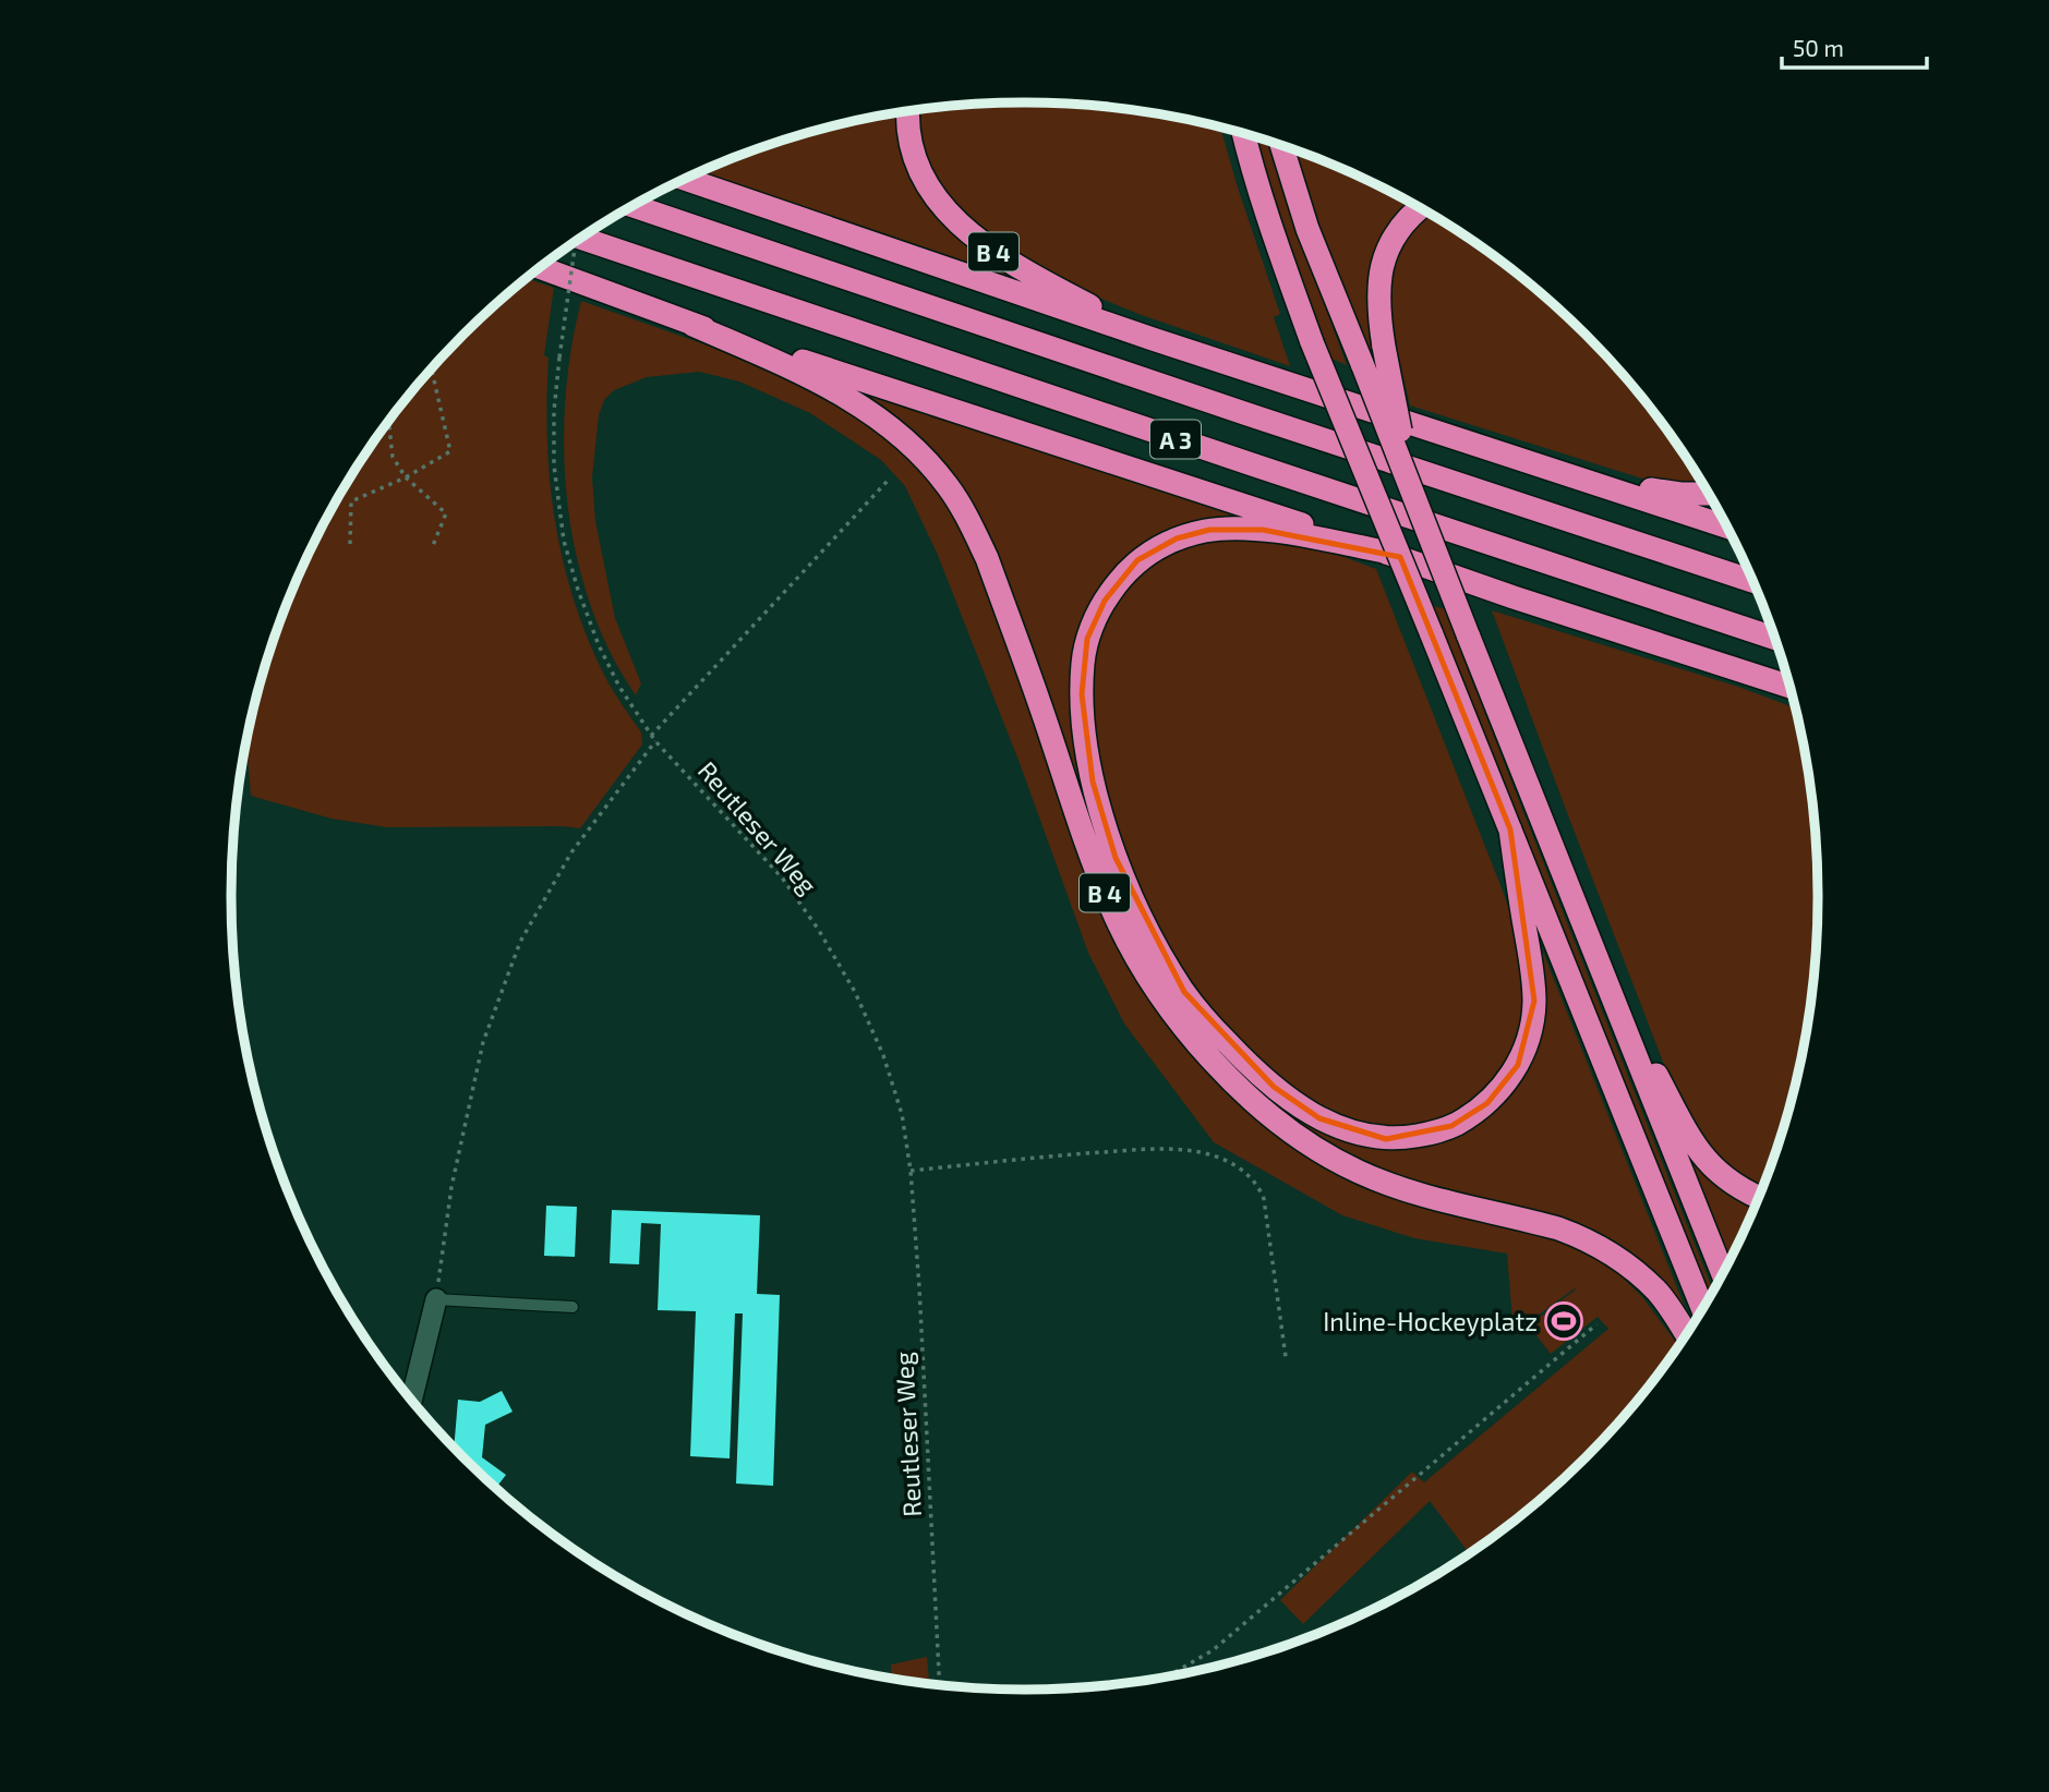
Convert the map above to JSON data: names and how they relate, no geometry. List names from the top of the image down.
{
  "streets": {
    "highway": ["B 4", "A 3"],
    "path": ["Reutleser Weg"]
  },
  "places": {
    "sports": ["Inline-Hockeyplatz"]
  },
  "scale_bar": "50 m"
}
